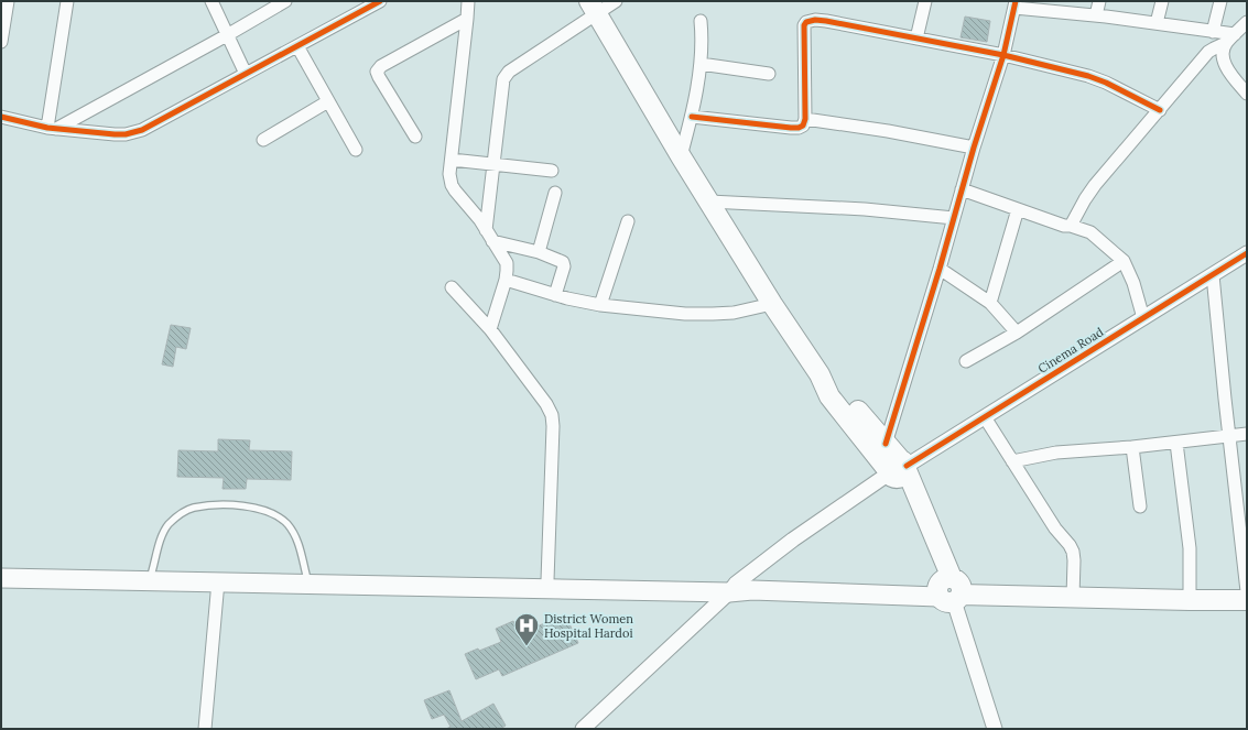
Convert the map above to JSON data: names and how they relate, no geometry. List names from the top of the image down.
{
  "streets": {
    "street": ["Cinema Road"]
  },
  "places": {
    "hospital": ["District Women Hospital Hardoi"]
  }
}
